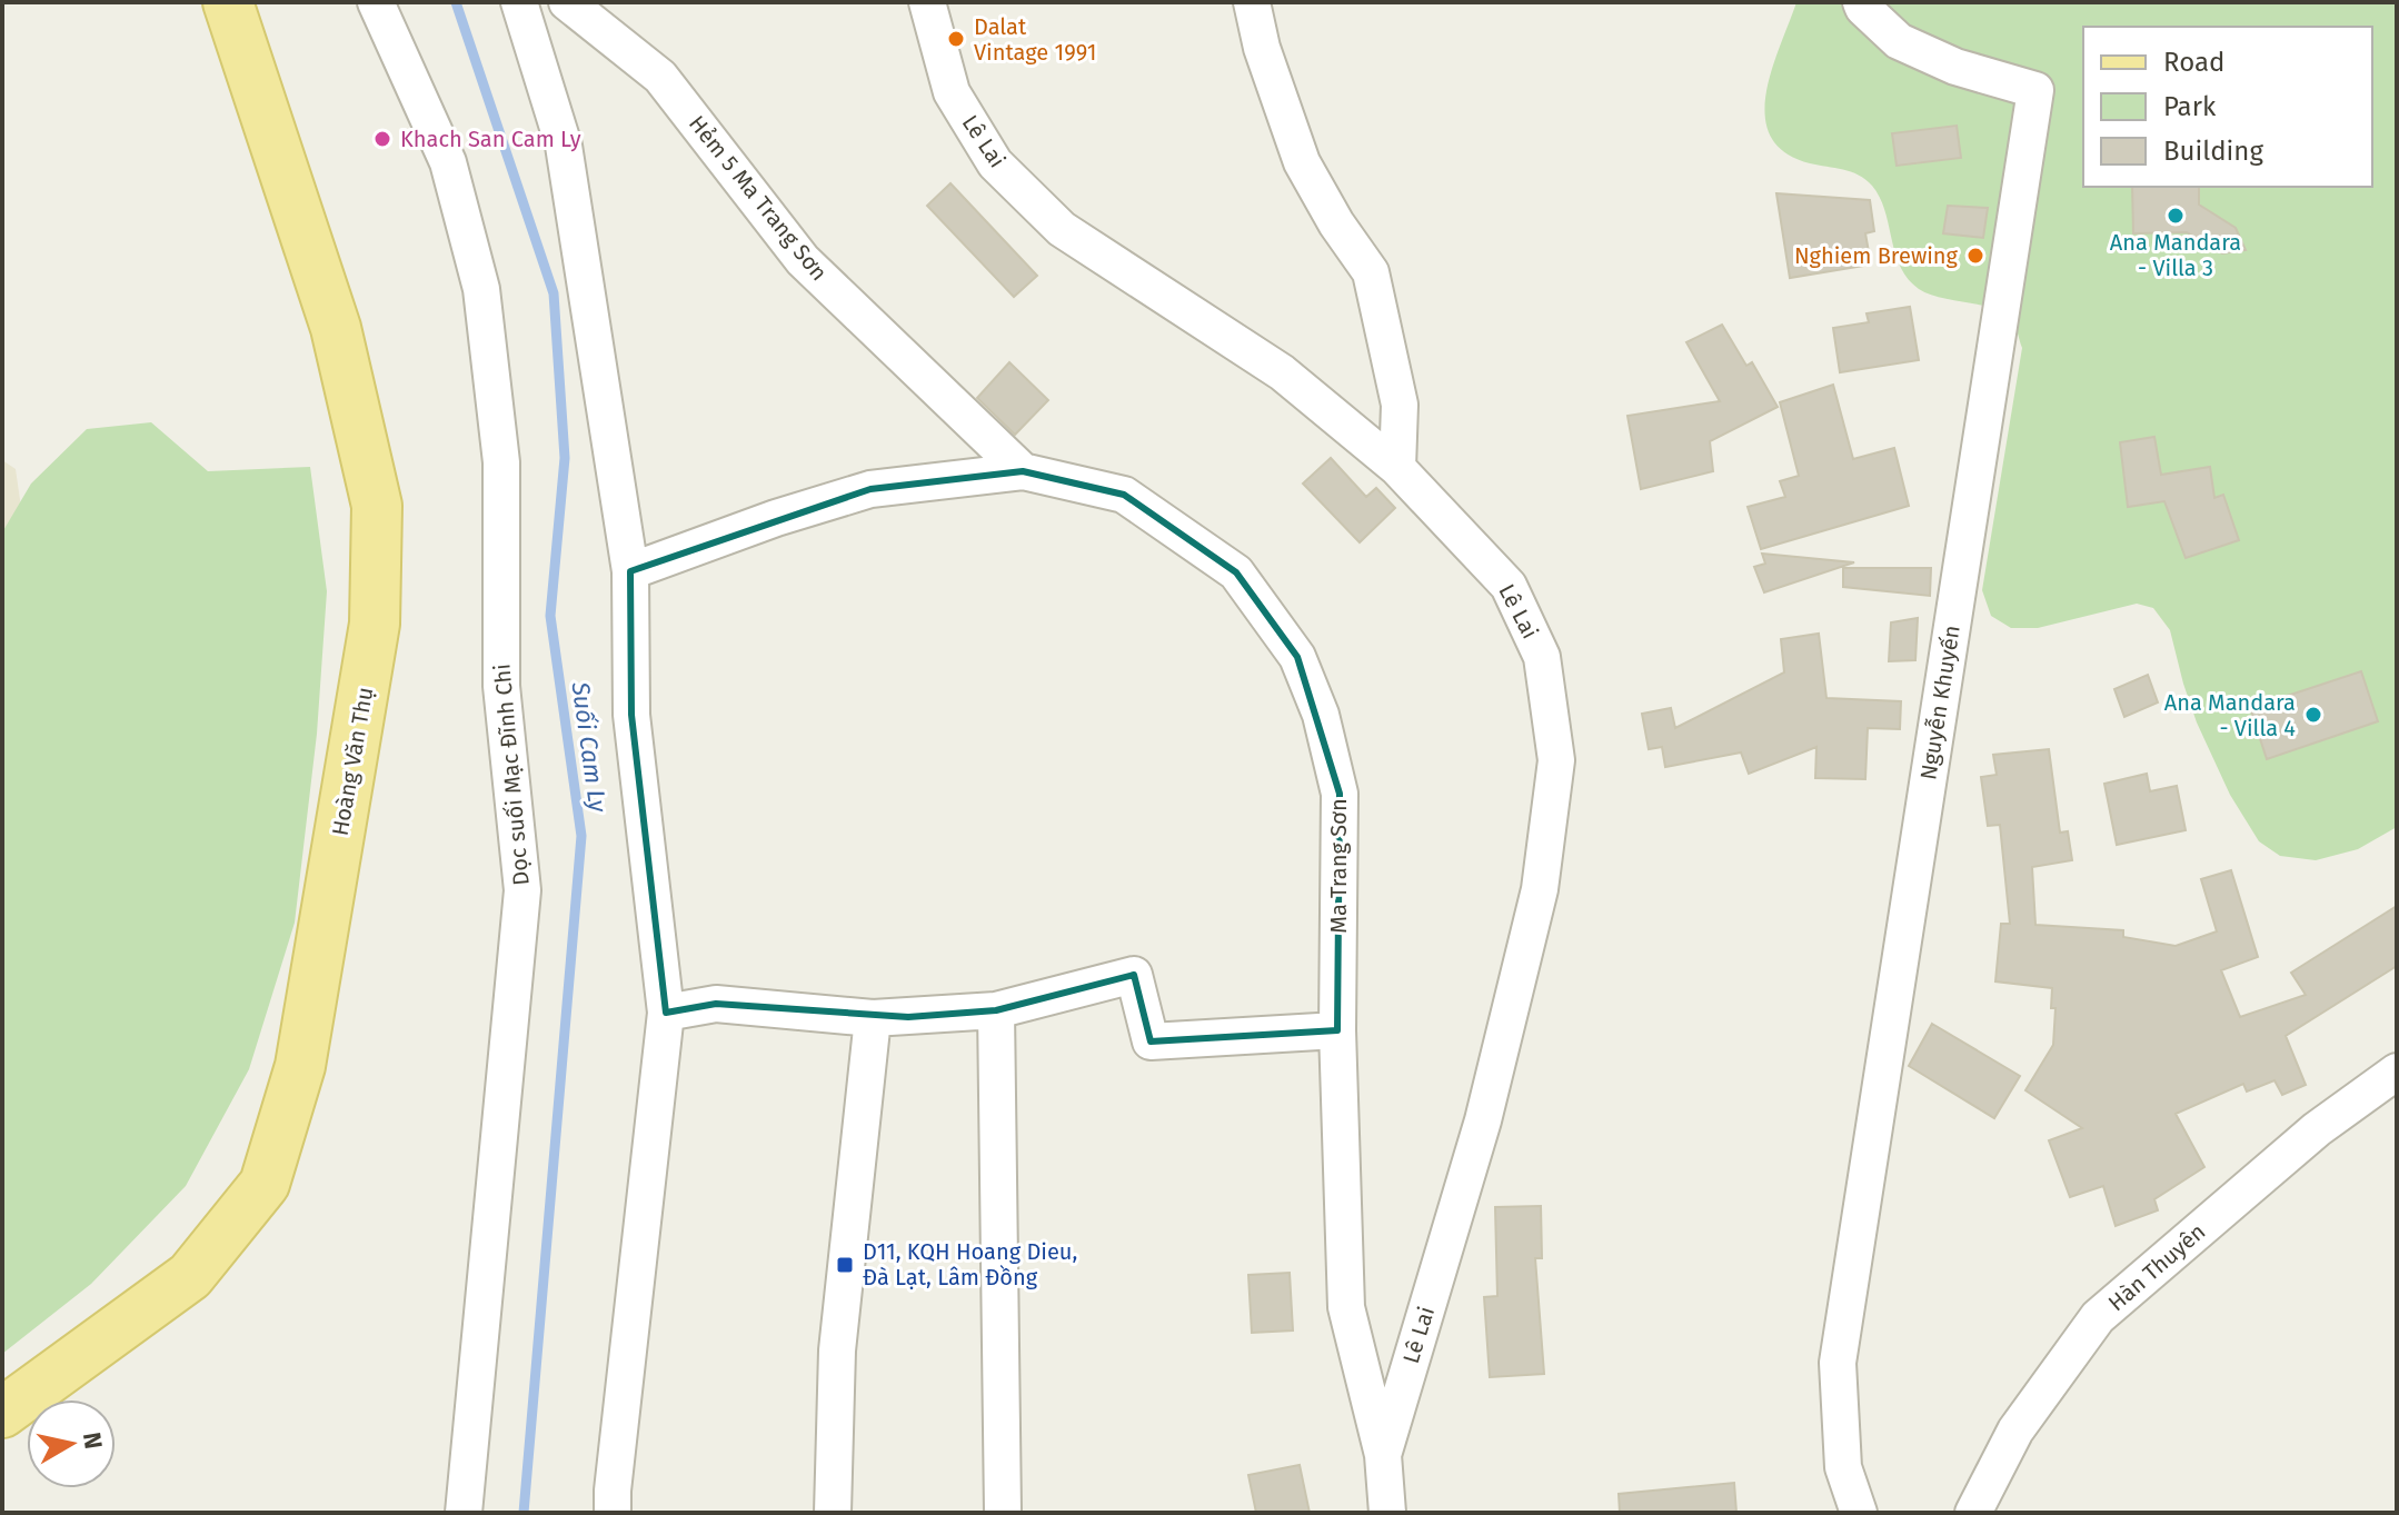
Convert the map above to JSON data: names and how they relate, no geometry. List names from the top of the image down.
{
  "streets": {
    "main road": ["Hoàng Văn Thụ"],
    "street": [
      "Lê Lai",
      "Hẻm 5 Ma Trang Sơn",
      "Nguyễn Khuyến",
      "Dọc suối Mạc Đĩnh Chi",
      "Ma Trang Sơn",
      "Hàn Thuyên"
    ]
  },
  "crossings": [
    ["Lê Lai", "Ma Trang Sơn"],
    ["Hẻm 5 Ma Trang Sơn", "Ma Trang Sơn"]
  ],
  "water": ["Suối Cam Ly"],
  "places": {
    "other": [
      "Dalat Vintage 1991",
      "Khach San Cam Ly",
      "Ana Mandara - Villa 3",
      "Nghiem Brewing",
      "Ana Mandara - Villa 4"
    ],
    "transit": ["D11, KQH Hoang Dieu, Đà Lạt, Lâm Đồng"]
  },
  "legend": ["Road", "Park", "Building"],
  "north": "right"
}
